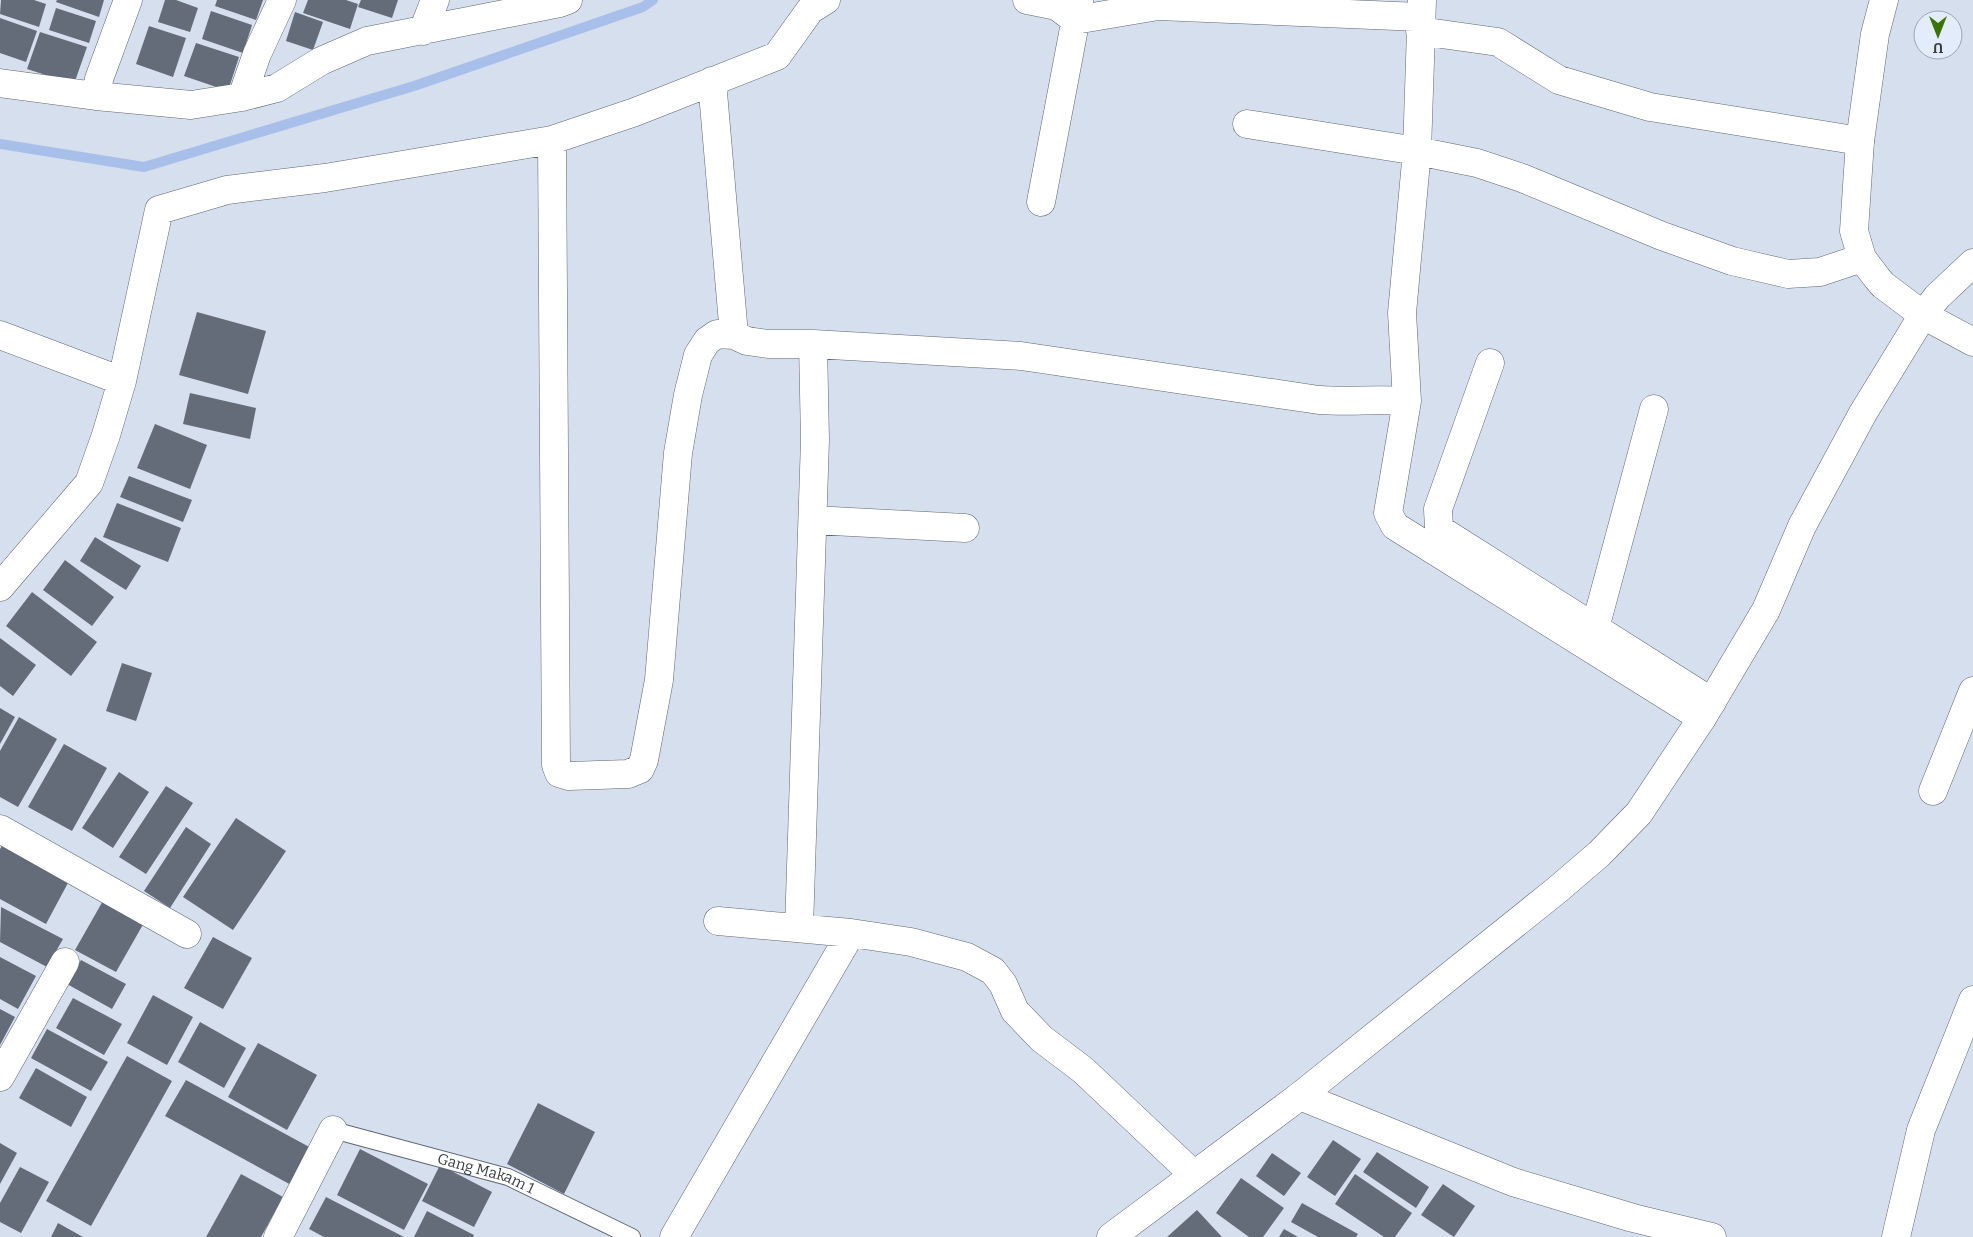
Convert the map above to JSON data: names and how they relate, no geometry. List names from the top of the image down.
{
  "streets": {
    "lane": ["Gang Makam 1"]
  },
  "north": "bottom"
}
